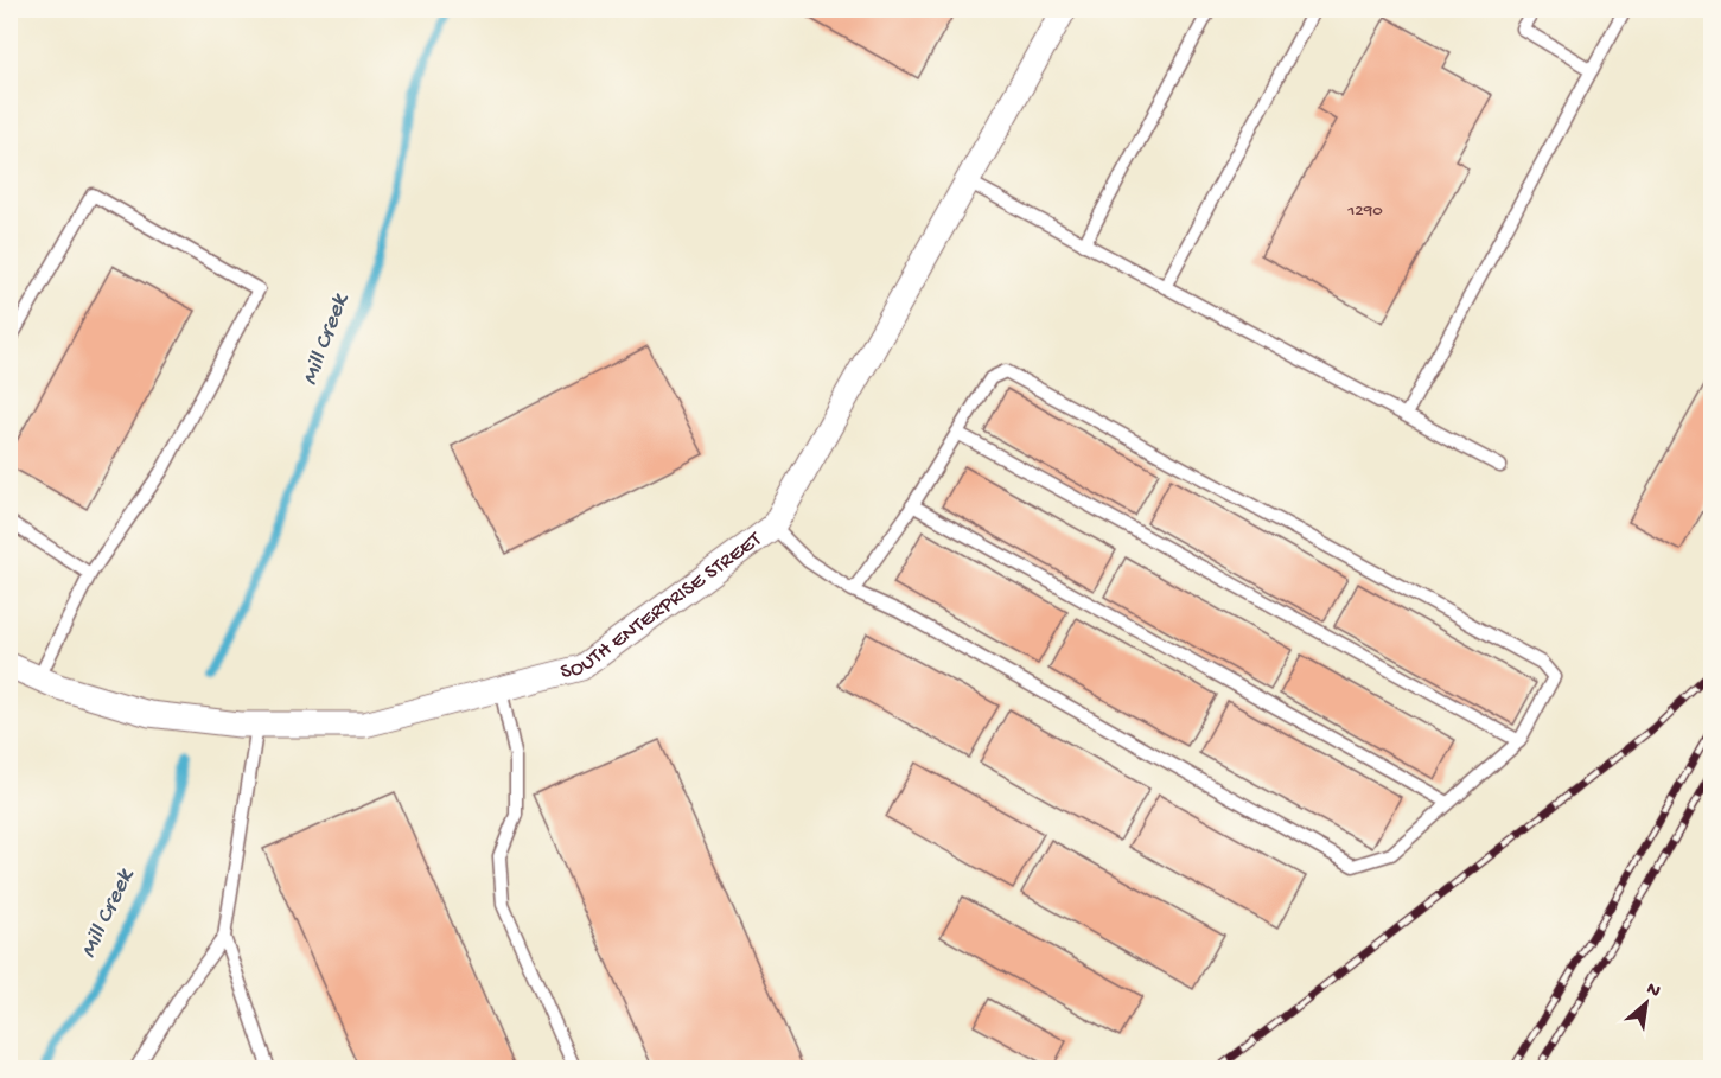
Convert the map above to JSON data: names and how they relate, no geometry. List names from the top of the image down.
{
  "streets": {
    "street": ["SOUTH ENTERPRISE STREET"]
  },
  "water": ["Mill Creek"],
  "house_numbers": ["1290"],
  "north": "top right"
}
